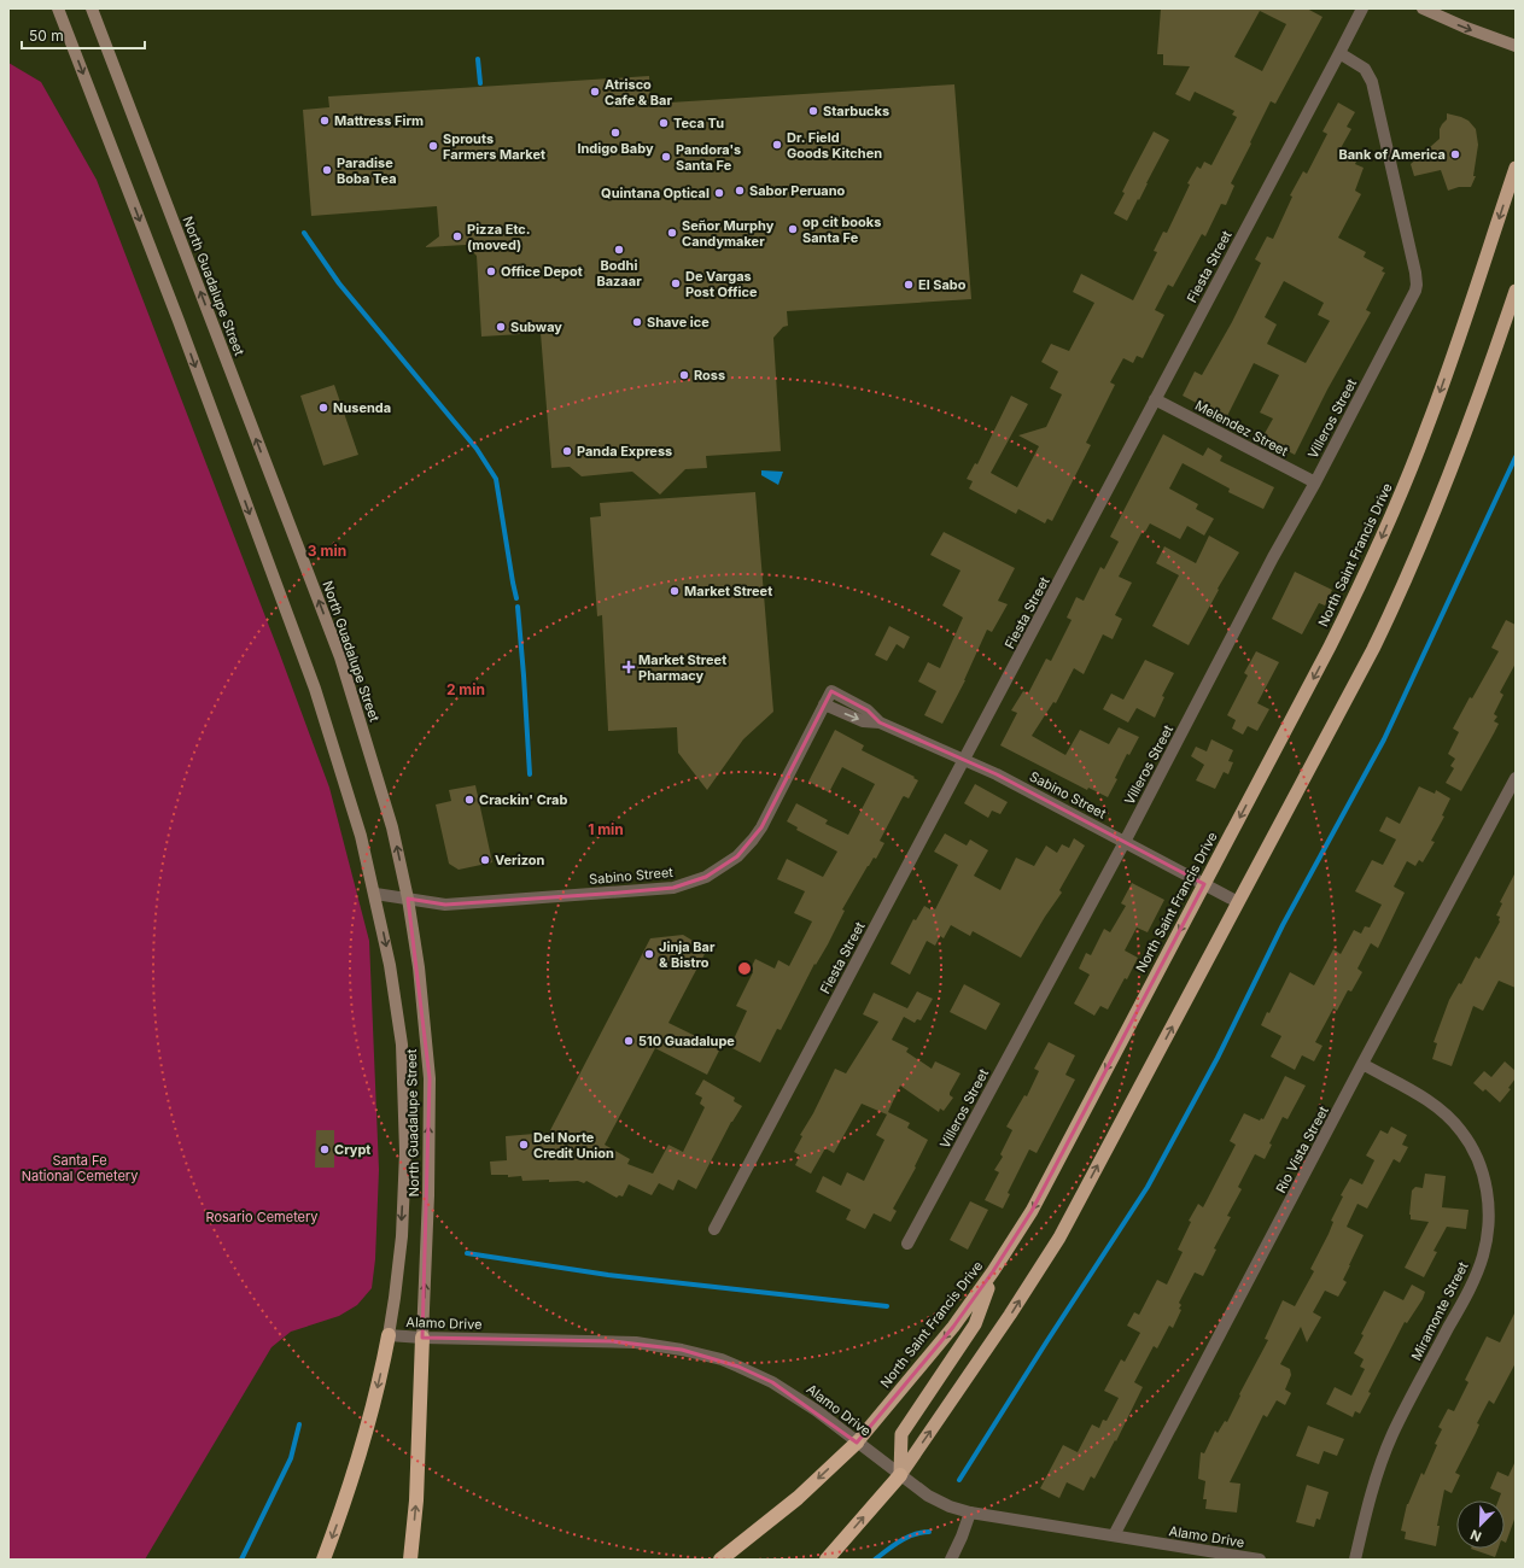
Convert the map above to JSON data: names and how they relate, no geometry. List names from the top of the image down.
{
  "streets": {
    "highway": ["North Saint Francis Drive"],
    "main road": ["North Guadalupe Street"],
    "street": [
      "Fiesta Street",
      "Villeros Street",
      "Melendez Street",
      "Sabino Street",
      "Rio Vista Street",
      "Miramonte Street",
      "Alamo Drive"
    ]
  },
  "crossings": [
    ["Fiesta Street", "Villeros Street"],
    ["Fiesta Street", "Melendez Street"],
    ["Fiesta Street", "Sabino Street"],
    ["North Guadalupe Street", "Sabino Street"],
    ["North Guadalupe Street", "Alamo Drive"],
    ["Villeros Street", "Melendez Street"],
    ["Villeros Street", "Sabino Street"],
    ["North Saint Francis Drive", "Sabino Street"],
    ["North Saint Francis Drive", "Alamo Drive"],
    ["Rio Vista Street", "Miramonte Street"],
    ["Rio Vista Street", "Alamo Drive"]
  ],
  "parks": ["Santa Fe National Cemetery", "Rosario Cemetery"],
  "places": {
    "other": [
      "Atrisco Cafe & Bar",
      "Starbucks",
      "Mattress Firm",
      "Teca Tu",
      "Indigo Baby",
      "Dr. Field Goods Kitchen",
      "Sprouts Farmers Market",
      "Bank of America",
      "Pandora's Santa Fe",
      "Paradise Boba Tea",
      "Sabor Peruano",
      "Quintana Optical",
      "op cit books Santa Fe",
      "Señor Murphy Candymaker",
      "Pizza Etc. (moved)",
      "Bodhi Bazaar",
      "Office Depot",
      "De Vargas Post Office",
      "El Sabo",
      "Shave ice",
      "Subway",
      "Ross",
      "Nusenda",
      "Panda Express",
      "Market Street",
      "Crackin' Crab",
      "Verizon",
      "Jinja Bar & Bistro",
      "510 Guadalupe",
      "Del Norte Credit Union",
      "Crypt"
    ],
    "health": ["Market Street Pharmacy"]
  },
  "scale_bar": "50 m",
  "north": "bottom left",
  "rings": ["3 min", "2 min", "1 min"]
}
